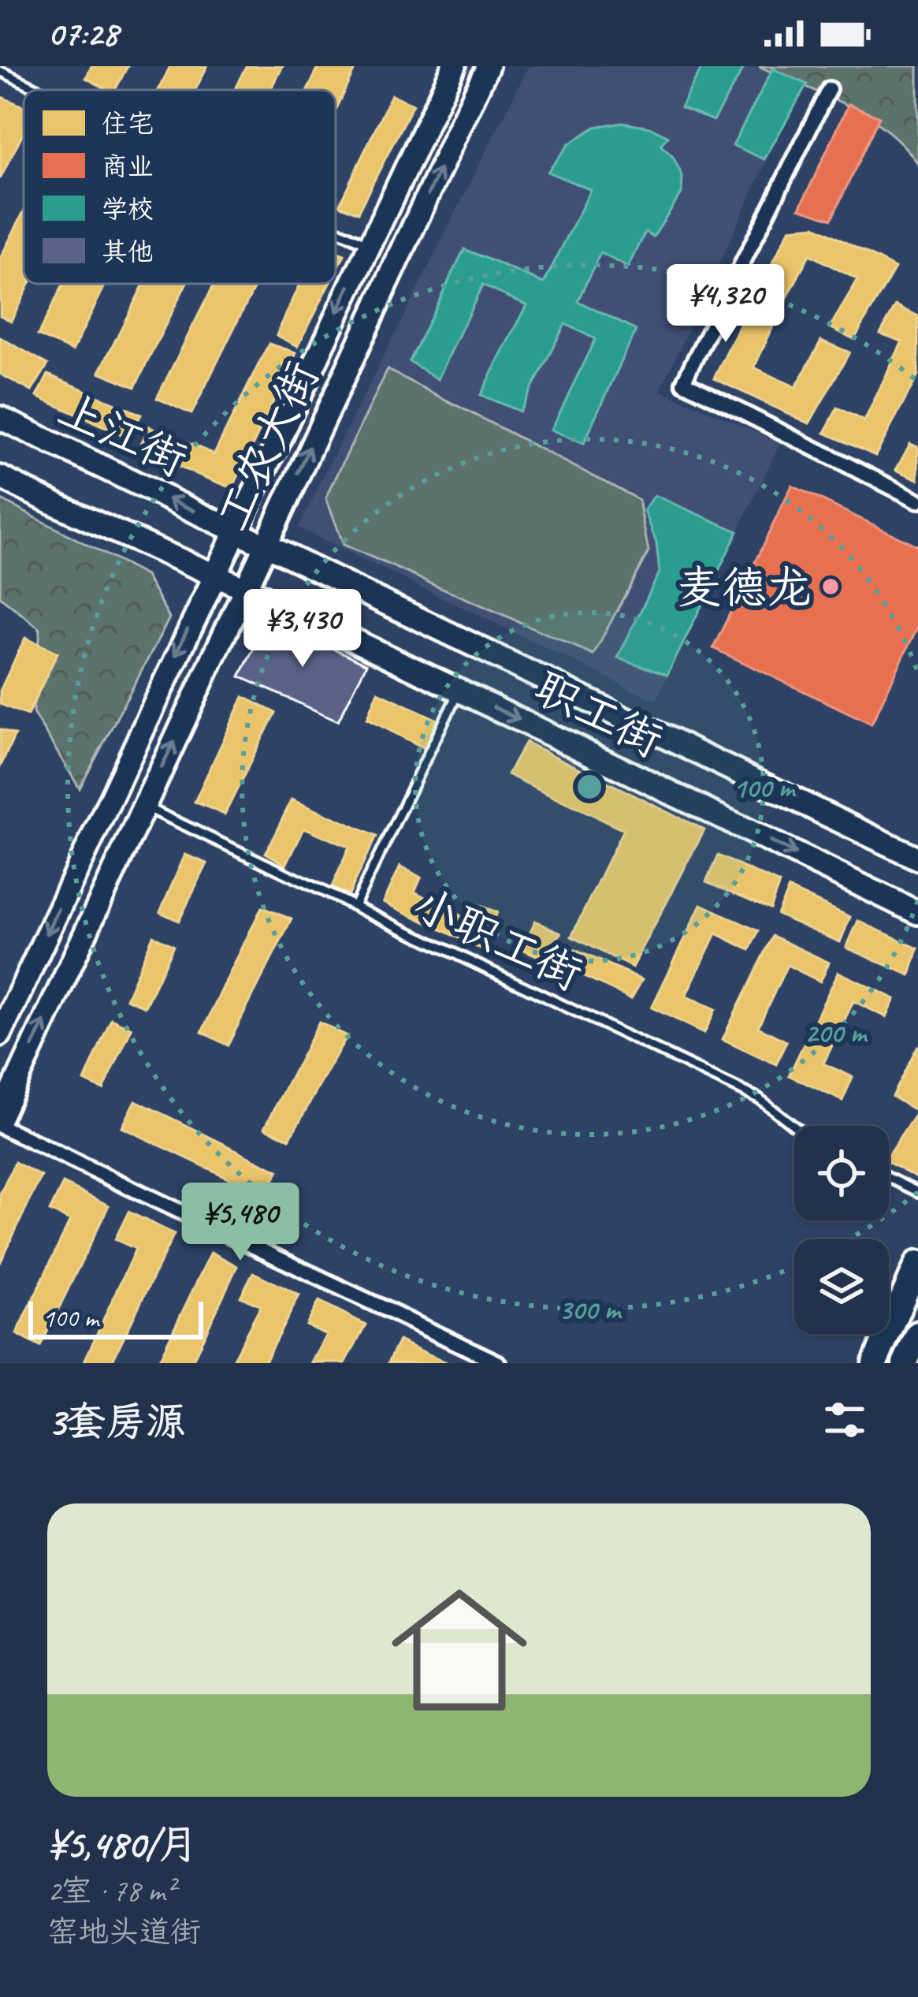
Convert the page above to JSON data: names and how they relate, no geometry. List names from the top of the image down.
{
  "streets": {
    "main road": ["上江街", "工农大街", "职工街"],
    "lane": ["小职工街"]
  },
  "crossings": [
    ["上江街", "工农大街"],
    ["上江街", "职工街"],
    ["工农大街", "职工街"],
    ["工农大街", "小职工街"]
  ],
  "places": ["麦德龙"],
  "legend": [
    "住宅",
    "商业",
    "学校",
    "其他"
  ],
  "scale_bar": "100 m",
  "page": {
    "status": "07:28",
    "price": ["¥4,320", "¥3,430", "¥5,480"],
    "scale": "100 m",
    "heading": "3套房源",
    "list": [
      {
        "name": "¥5,480/月",
        "note": "2室 · 78 m² · 窑地头道街"
      }
    ]
  },
  "rings": ["100 m", "200 m", "300 m"]
}
